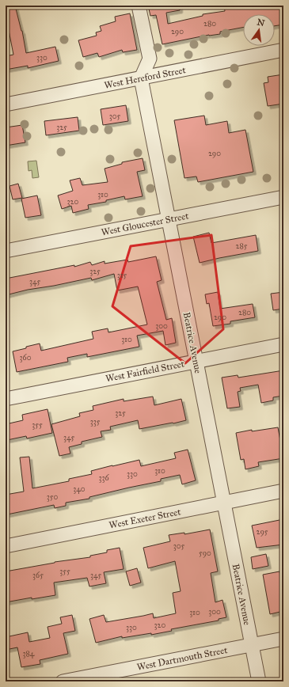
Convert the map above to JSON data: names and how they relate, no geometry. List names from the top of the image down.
{
  "streets": {
    "street": [
      "West Hereford Street",
      "West Gloucester Street",
      "Beatrice Avenue",
      "West Fairfield Street",
      "West Exeter Street",
      "West Dartmouth Street"
    ]
  },
  "crossings": [
    ["West Hereford Street", "Beatrice Avenue"],
    ["West Gloucester Street", "Beatrice Avenue"],
    ["Beatrice Avenue", "West Fairfield Street"],
    ["Beatrice Avenue", "West Exeter Street"],
    ["Beatrice Avenue", "West Dartmouth Street"]
  ],
  "house_numbers": [
    "280",
    "290",
    "330",
    "305",
    "325",
    "290",
    "310",
    "320",
    "285",
    "325",
    "315",
    "345",
    "280",
    "290",
    "300",
    "310",
    "360",
    "325",
    "335",
    "355",
    "345",
    "310",
    "330",
    "336",
    "340",
    "350",
    "295",
    "305",
    "590",
    "355",
    "365",
    "345",
    "300",
    "310",
    "320",
    "330",
    "384"
  ],
  "north": "top"
}
